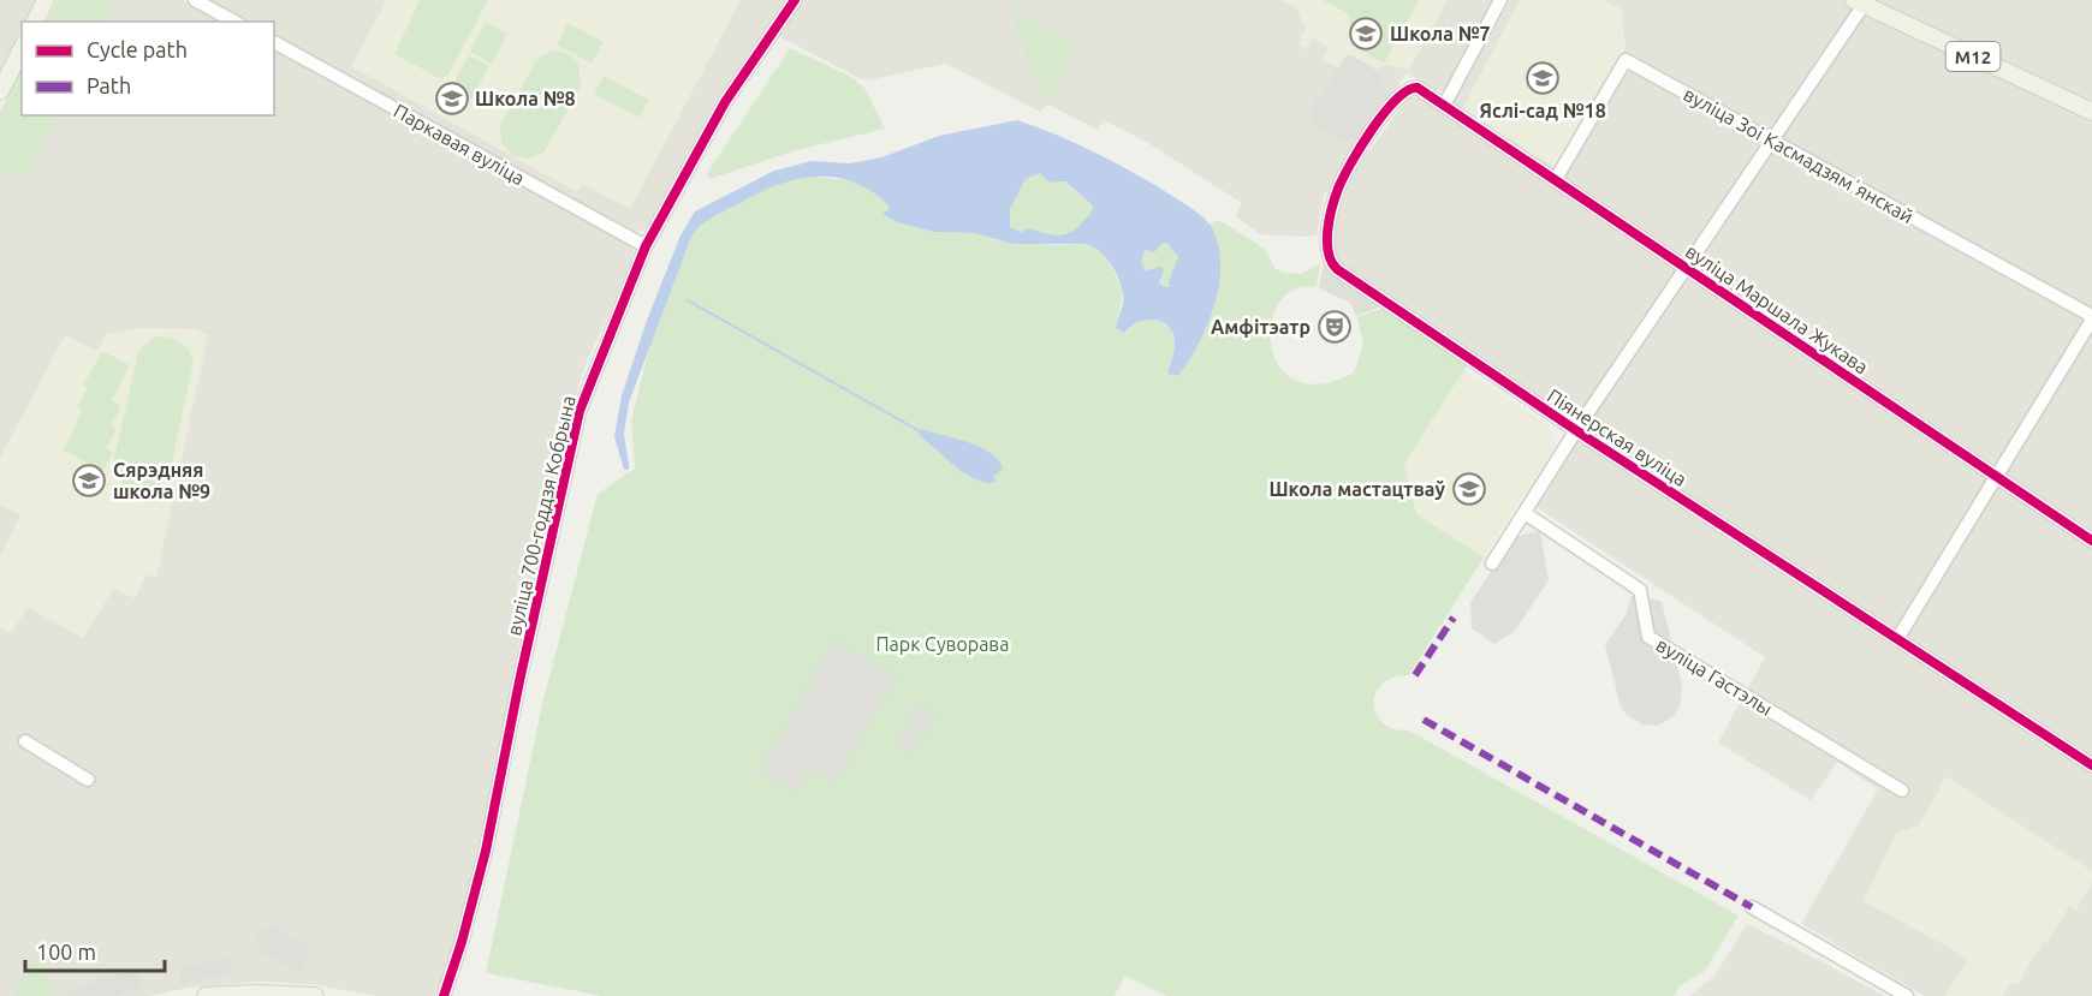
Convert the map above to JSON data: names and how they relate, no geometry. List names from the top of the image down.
{
  "streets": {
    "main road": ["М12"],
    "street": [
      "Паркавая вуліца",
      "вуліца Зоі Касмадзямʼянскай",
      "вуліца Маршала Жукава",
      "Піянерская вуліца",
      "вуліца 700-годдзя Кобрына",
      "вуліца Гастэлы"
    ]
  },
  "crossings": [
    ["Паркавая вуліца", "вуліца 700-годдзя Кобрына"],
    ["вуліца Зоі Касмадзямʼянскай", "вуліца Маршала Жукава"],
    ["вуліца Маршала Жукава", "Піянерская вуліца"]
  ],
  "parks": ["Парк Суворава"],
  "places": {
    "school or university": [
      "Школа №7",
      "Яслі-сад №18",
      "Школа №8",
      "Сярэдняя школа №9",
      "Школа мастацтваў"
    ],
    "theatre": ["Амфітэатр"]
  },
  "legend": ["Cycle path", "Path"],
  "scale_bar": "100 m"
}
